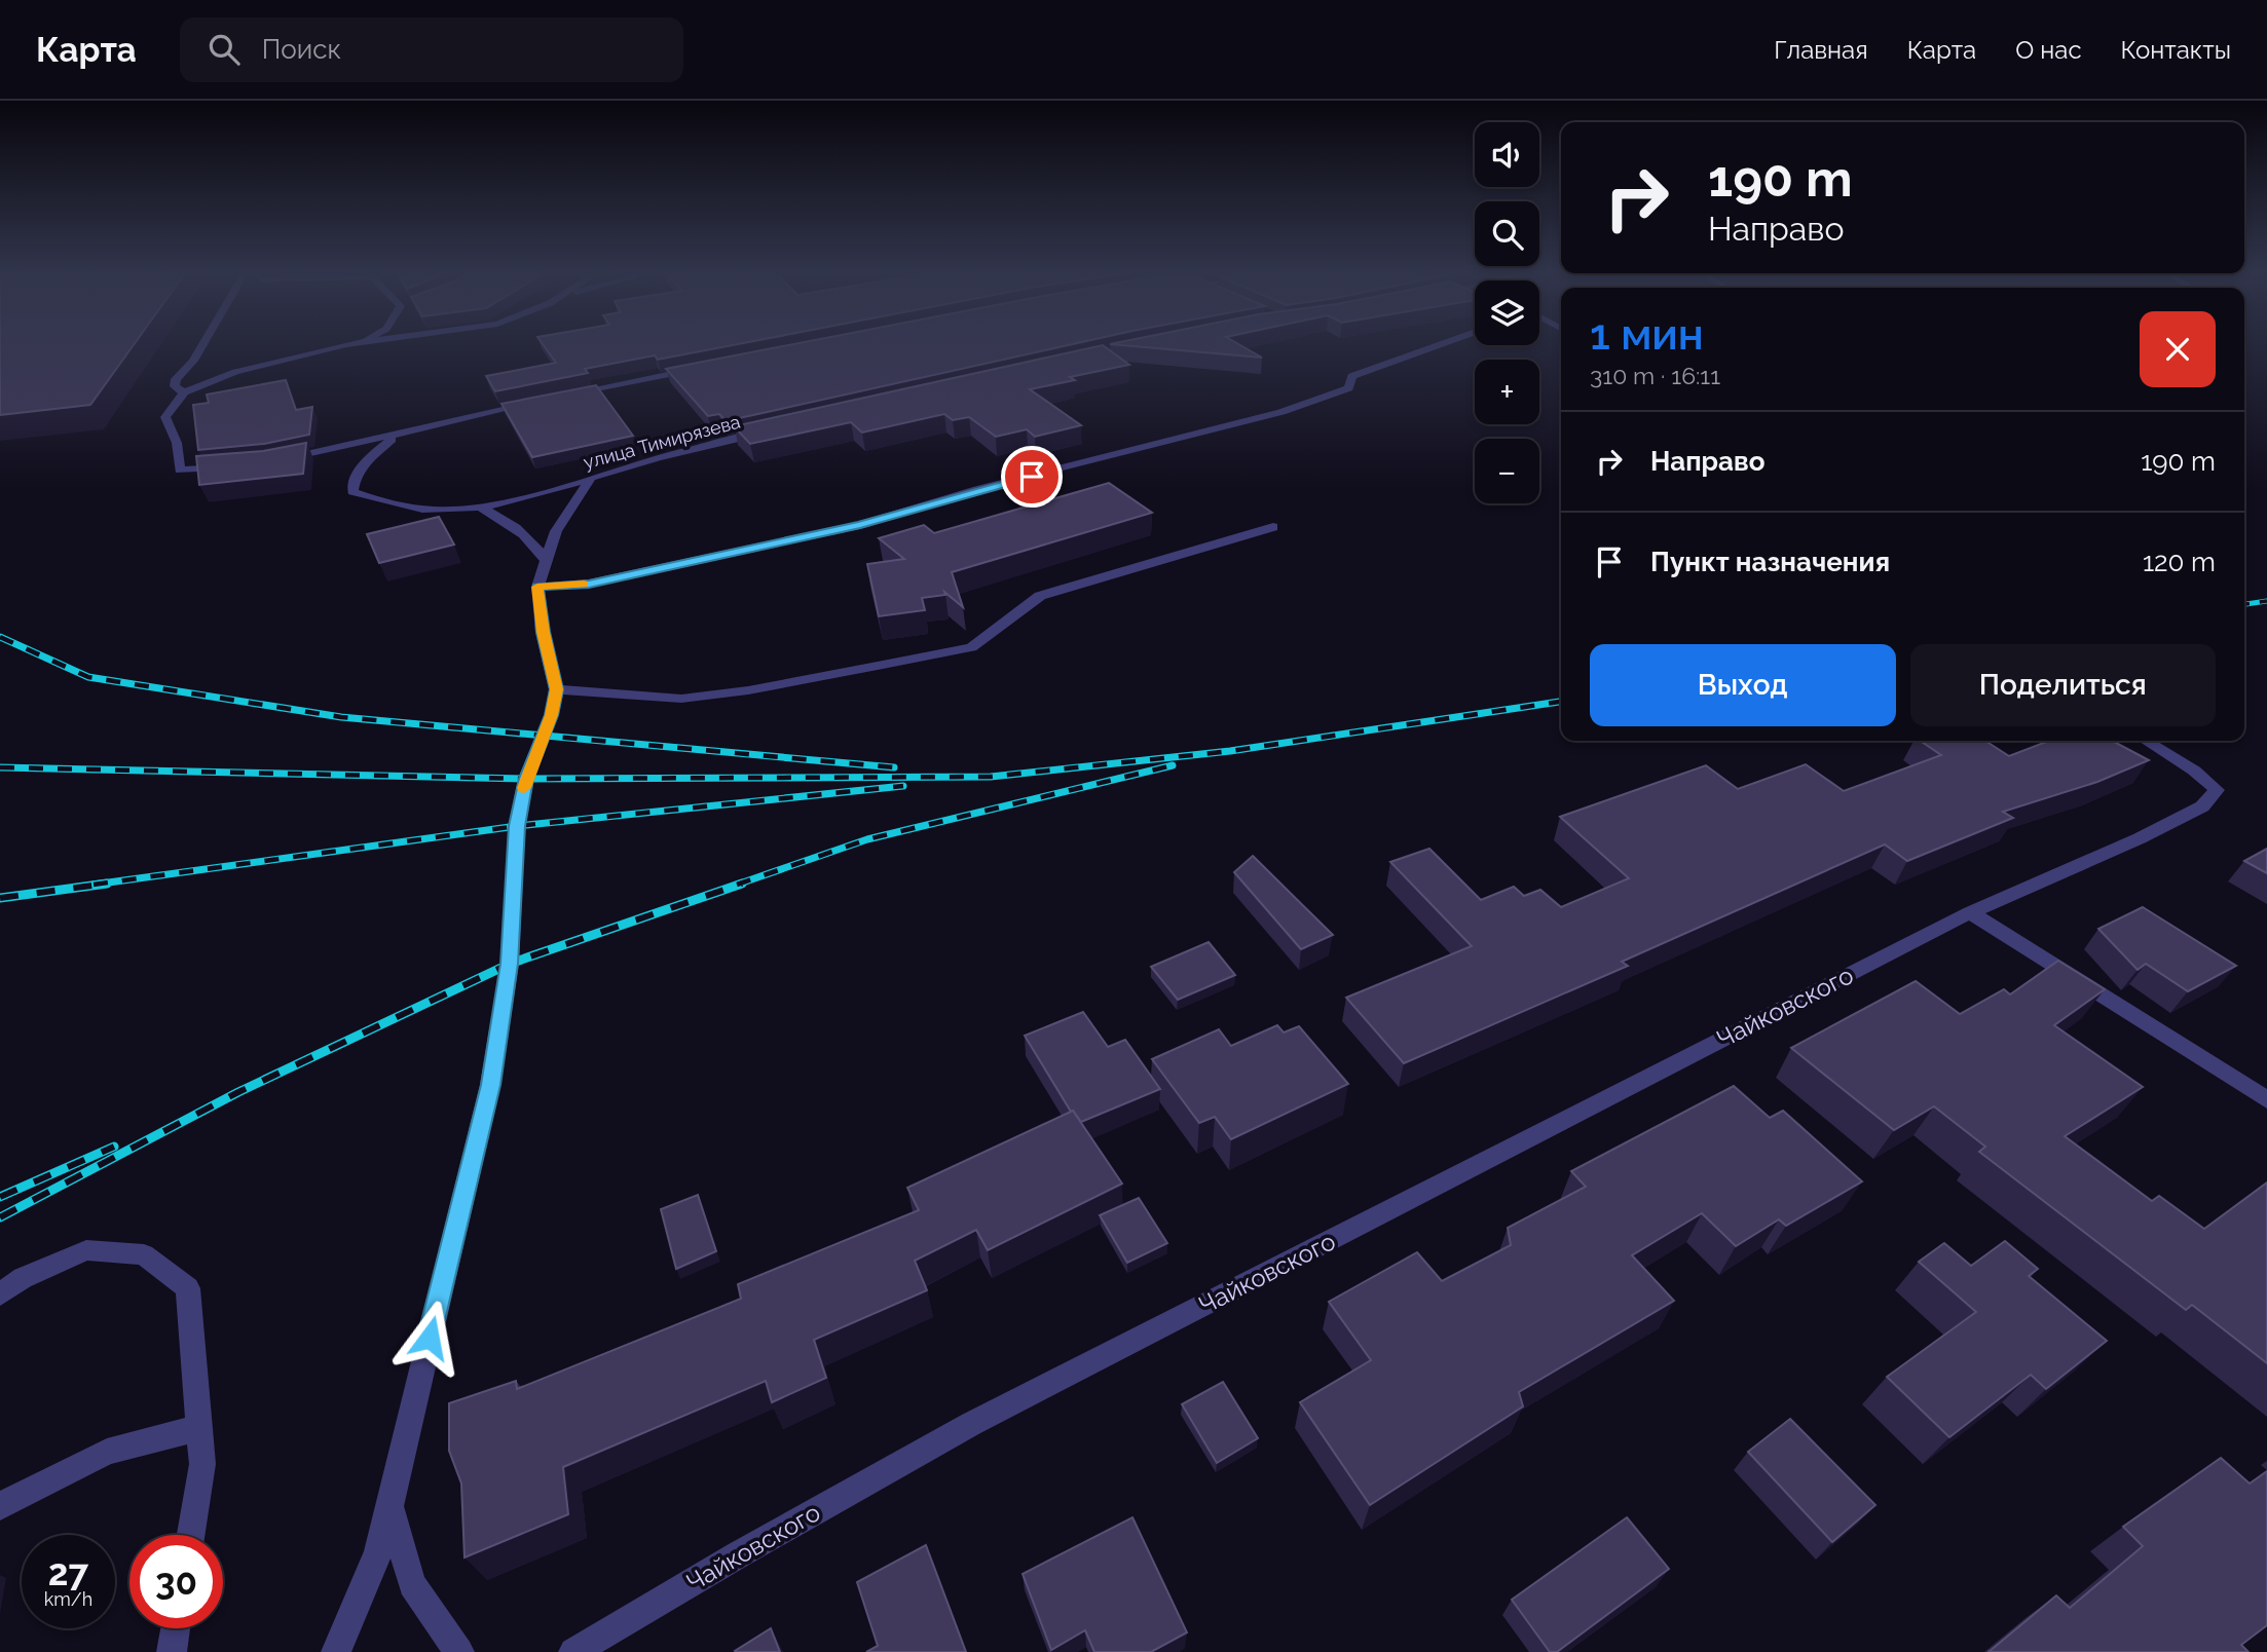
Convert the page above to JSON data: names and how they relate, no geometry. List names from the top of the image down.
{
  "streets": {
    "street": ["улица Тимирязева", "Чайковского"]
  },
  "page": {
    "header": "Карта",
    "search": "Поиск",
    "nav": [
      "Главная",
      "Карта",
      "О нас",
      "Контакты"
    ],
    "map_buttons": ["+", "−"],
    "turn": ["190 m", "Направо"],
    "heading": ["1 мин", "310 m · 16:11"],
    "list": [
      {
        "name": "Направо",
        "value": "190 m"
      },
      {
        "name": "Пункт назначения",
        "value": "120 m"
      }
    ],
    "buttons": ["Выход", "Поделиться"],
    "speed": "27 km/h",
    "limit": "30"
  }
}
